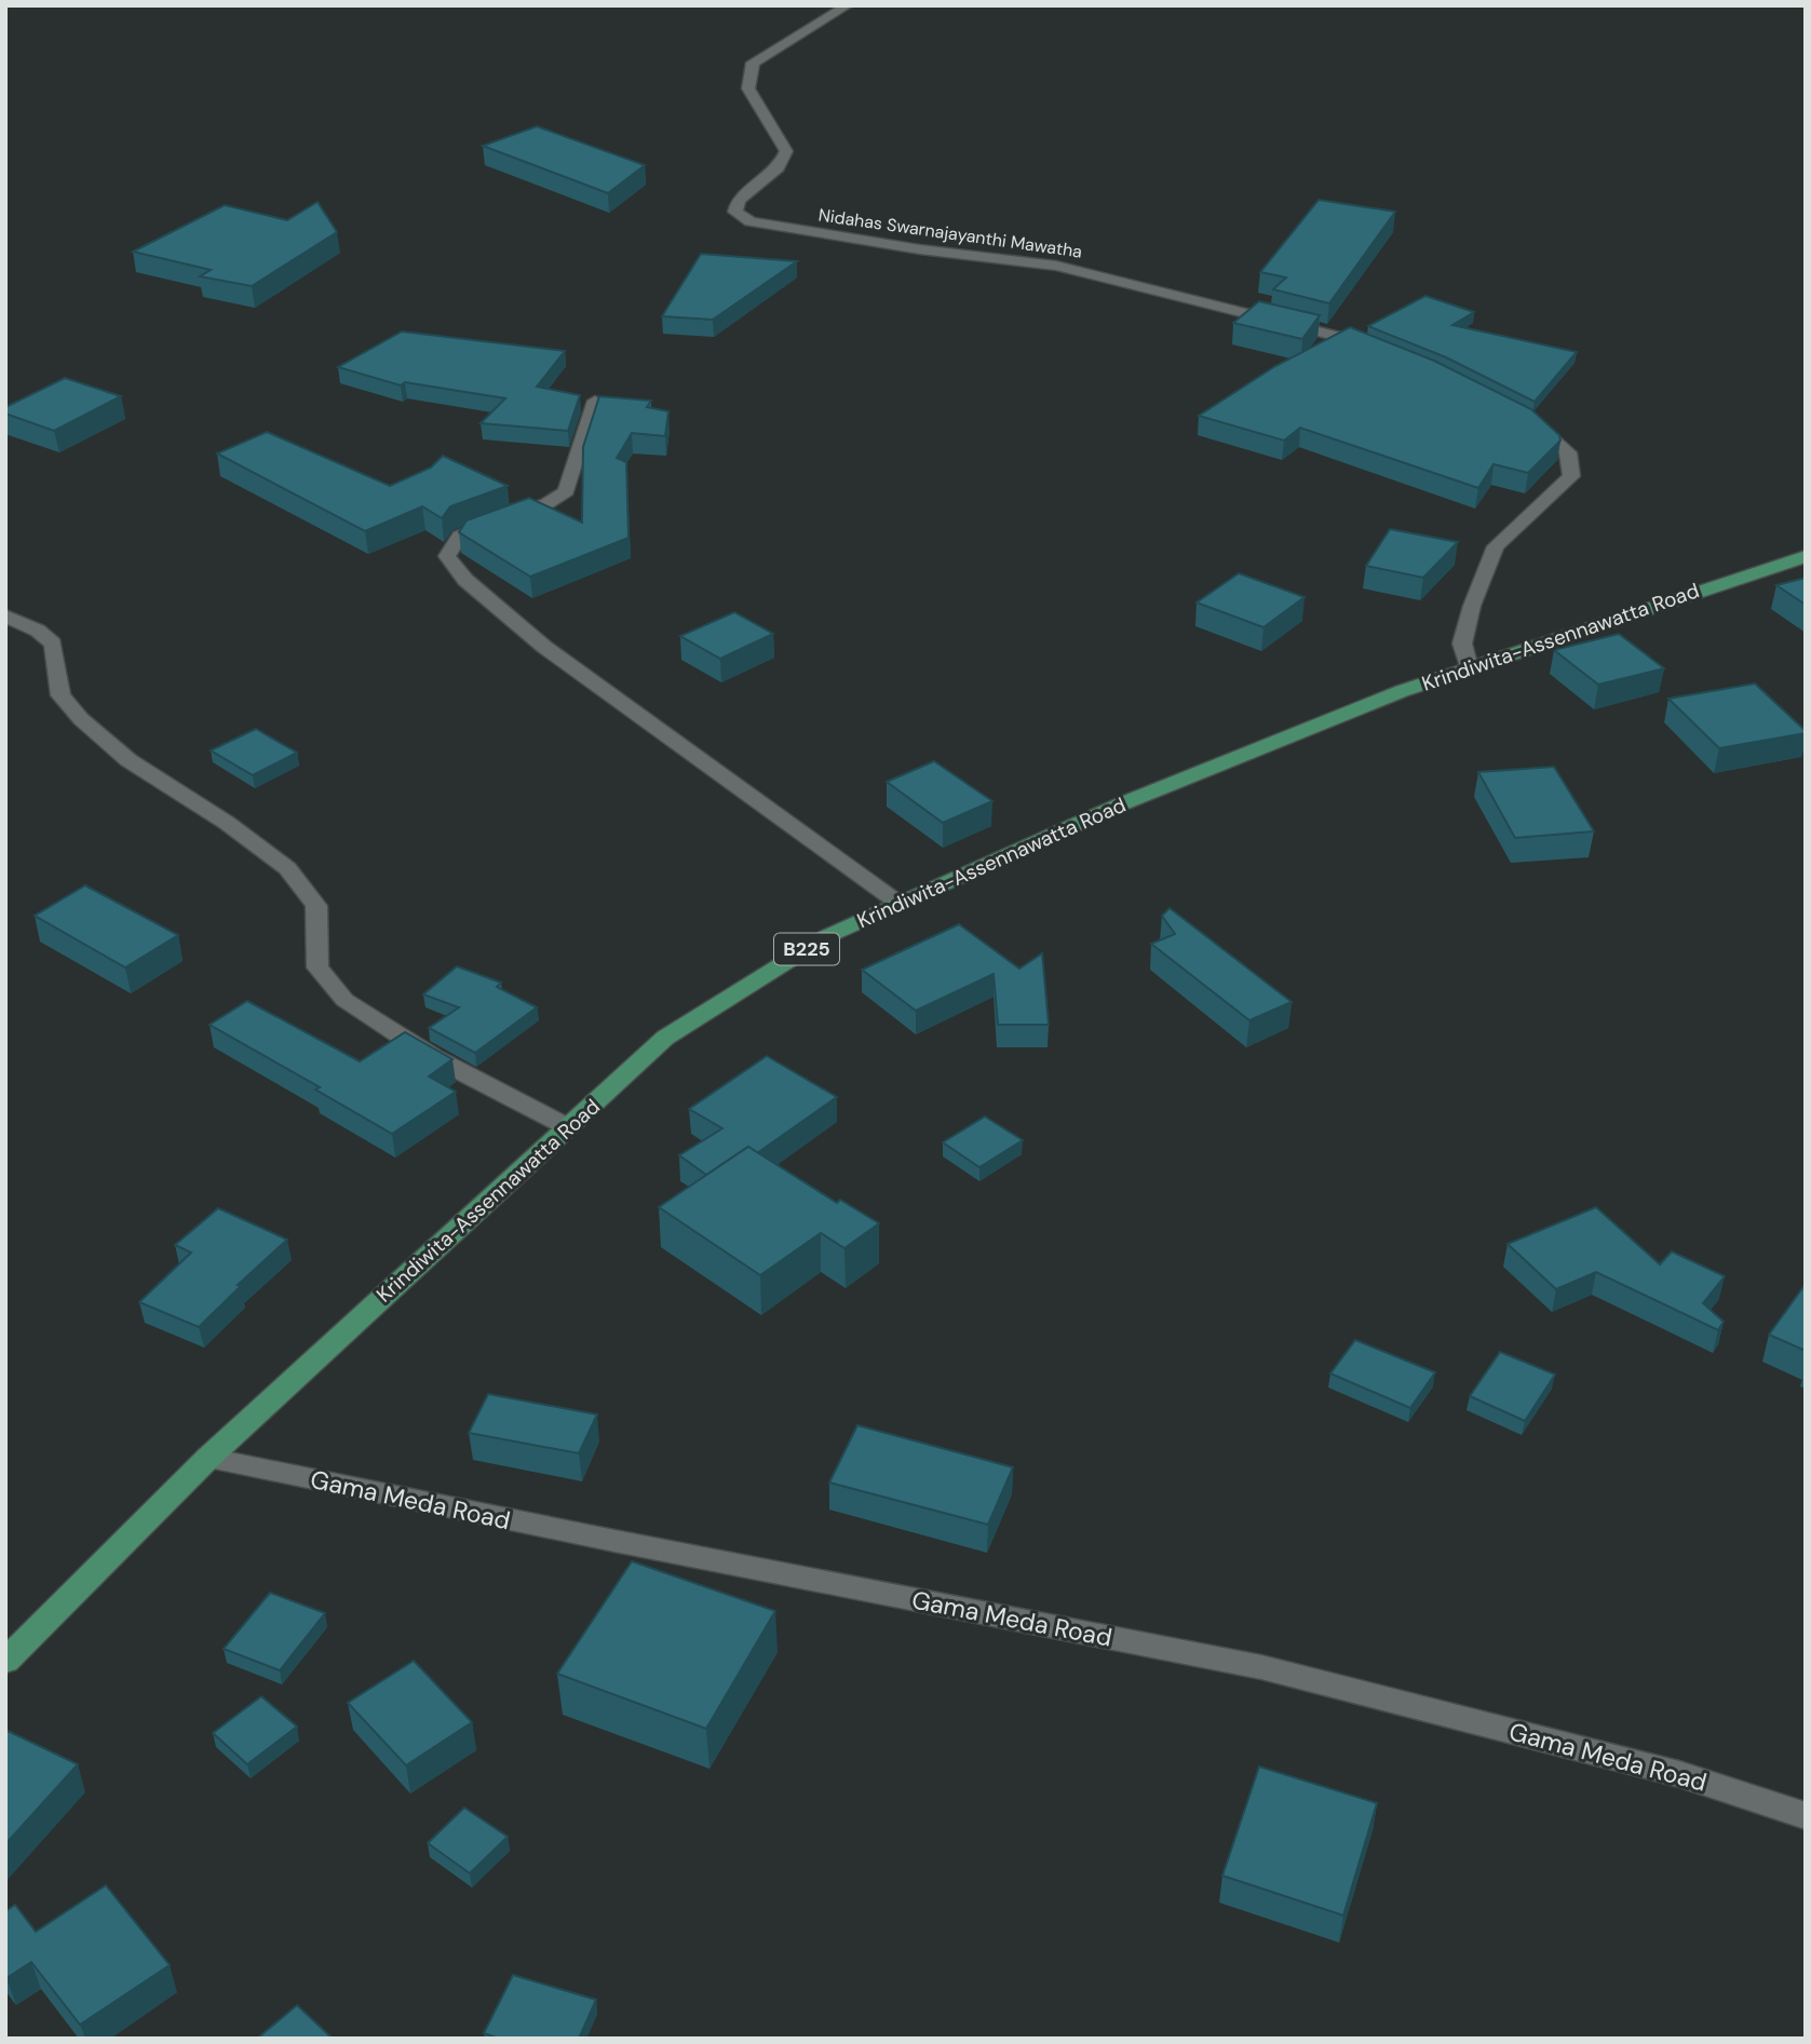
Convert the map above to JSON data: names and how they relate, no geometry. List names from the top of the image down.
{
  "streets": {
    "main road": ["Krindiwita-Assennawatta Road", "B225"],
    "street": ["Nidahas Swarnajayanthi Mawatha", "Gama Meda Road"]
  },
  "crossings": [
    ["Krindiwita-Assennawatta Road", "Gama Meda Road"]
  ]
}
